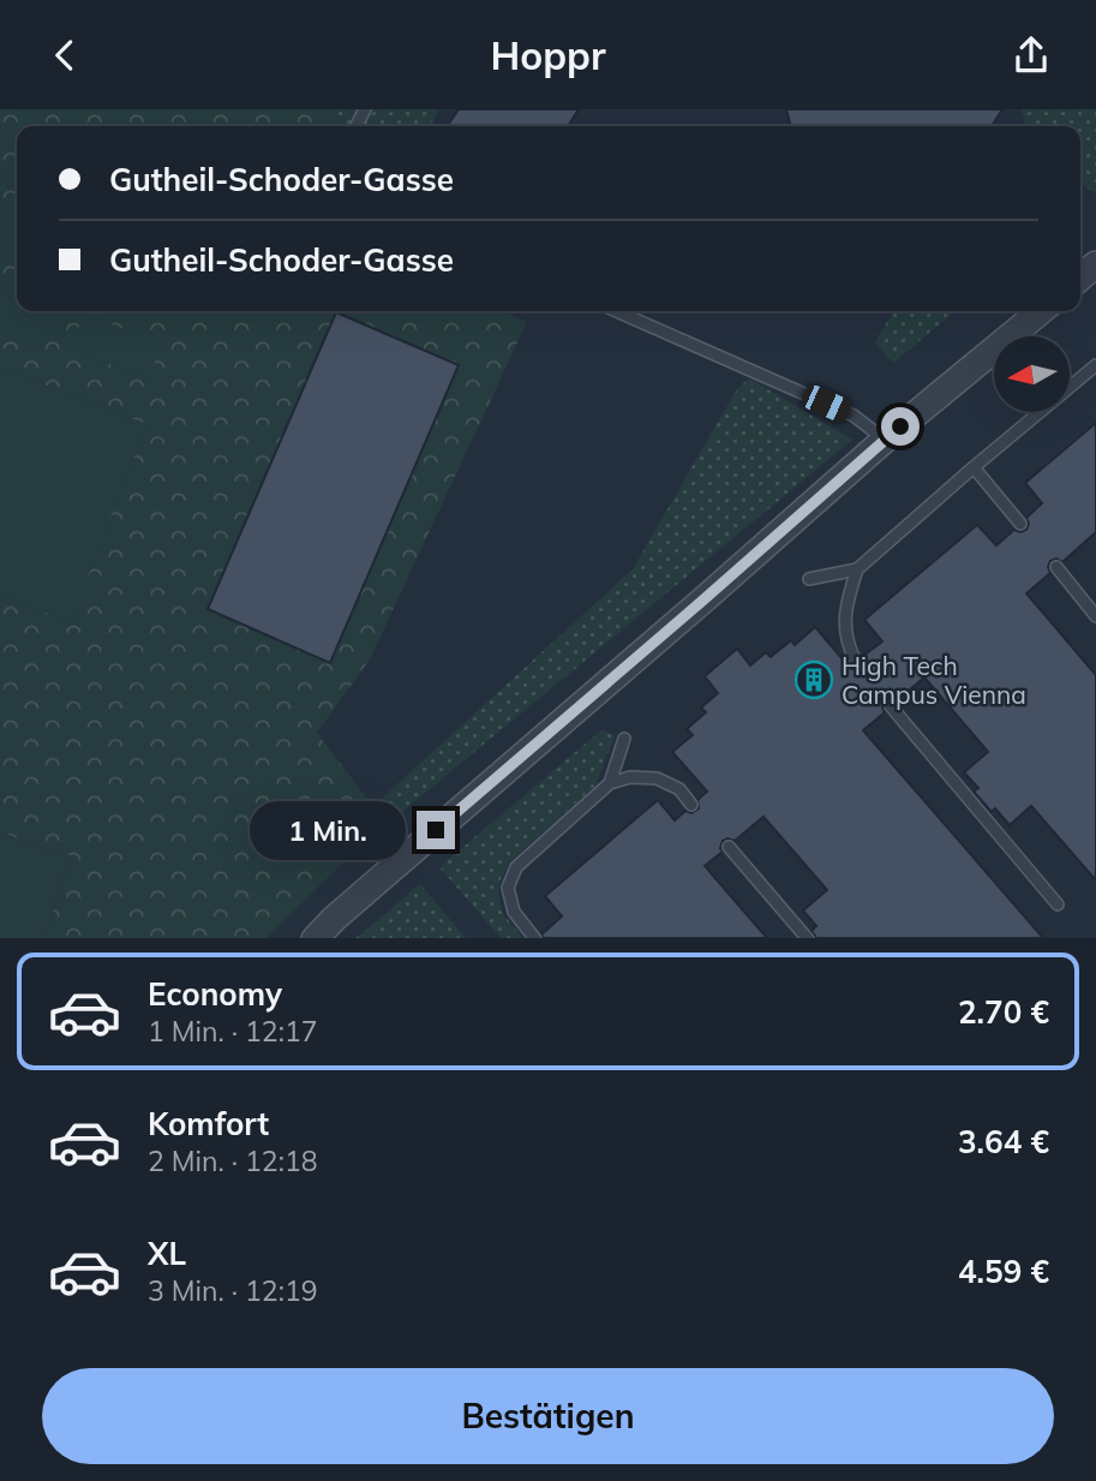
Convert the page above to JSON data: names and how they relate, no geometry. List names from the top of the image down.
{
  "places": {
    "building": ["High Tech Campus Vienna"]
  },
  "north": "left",
  "page": {
    "header": "Hoppr",
    "banner": ["Gutheil-Schoder-Gasse", "Gutheil-Schoder-Gasse"],
    "bubble": "1 Min.",
    "list": [
      {
        "name": "Economy",
        "note": "1 Min. · 12:17",
        "value": "2.70 €"
      },
      {
        "name": "Komfort",
        "note": "2 Min. · 12:18",
        "value": "3.64 €"
      },
      {
        "name": "XL",
        "note": "3 Min. · 12:19",
        "value": "4.59 €"
      }
    ],
    "buttons": "Bestätigen"
  }
}
